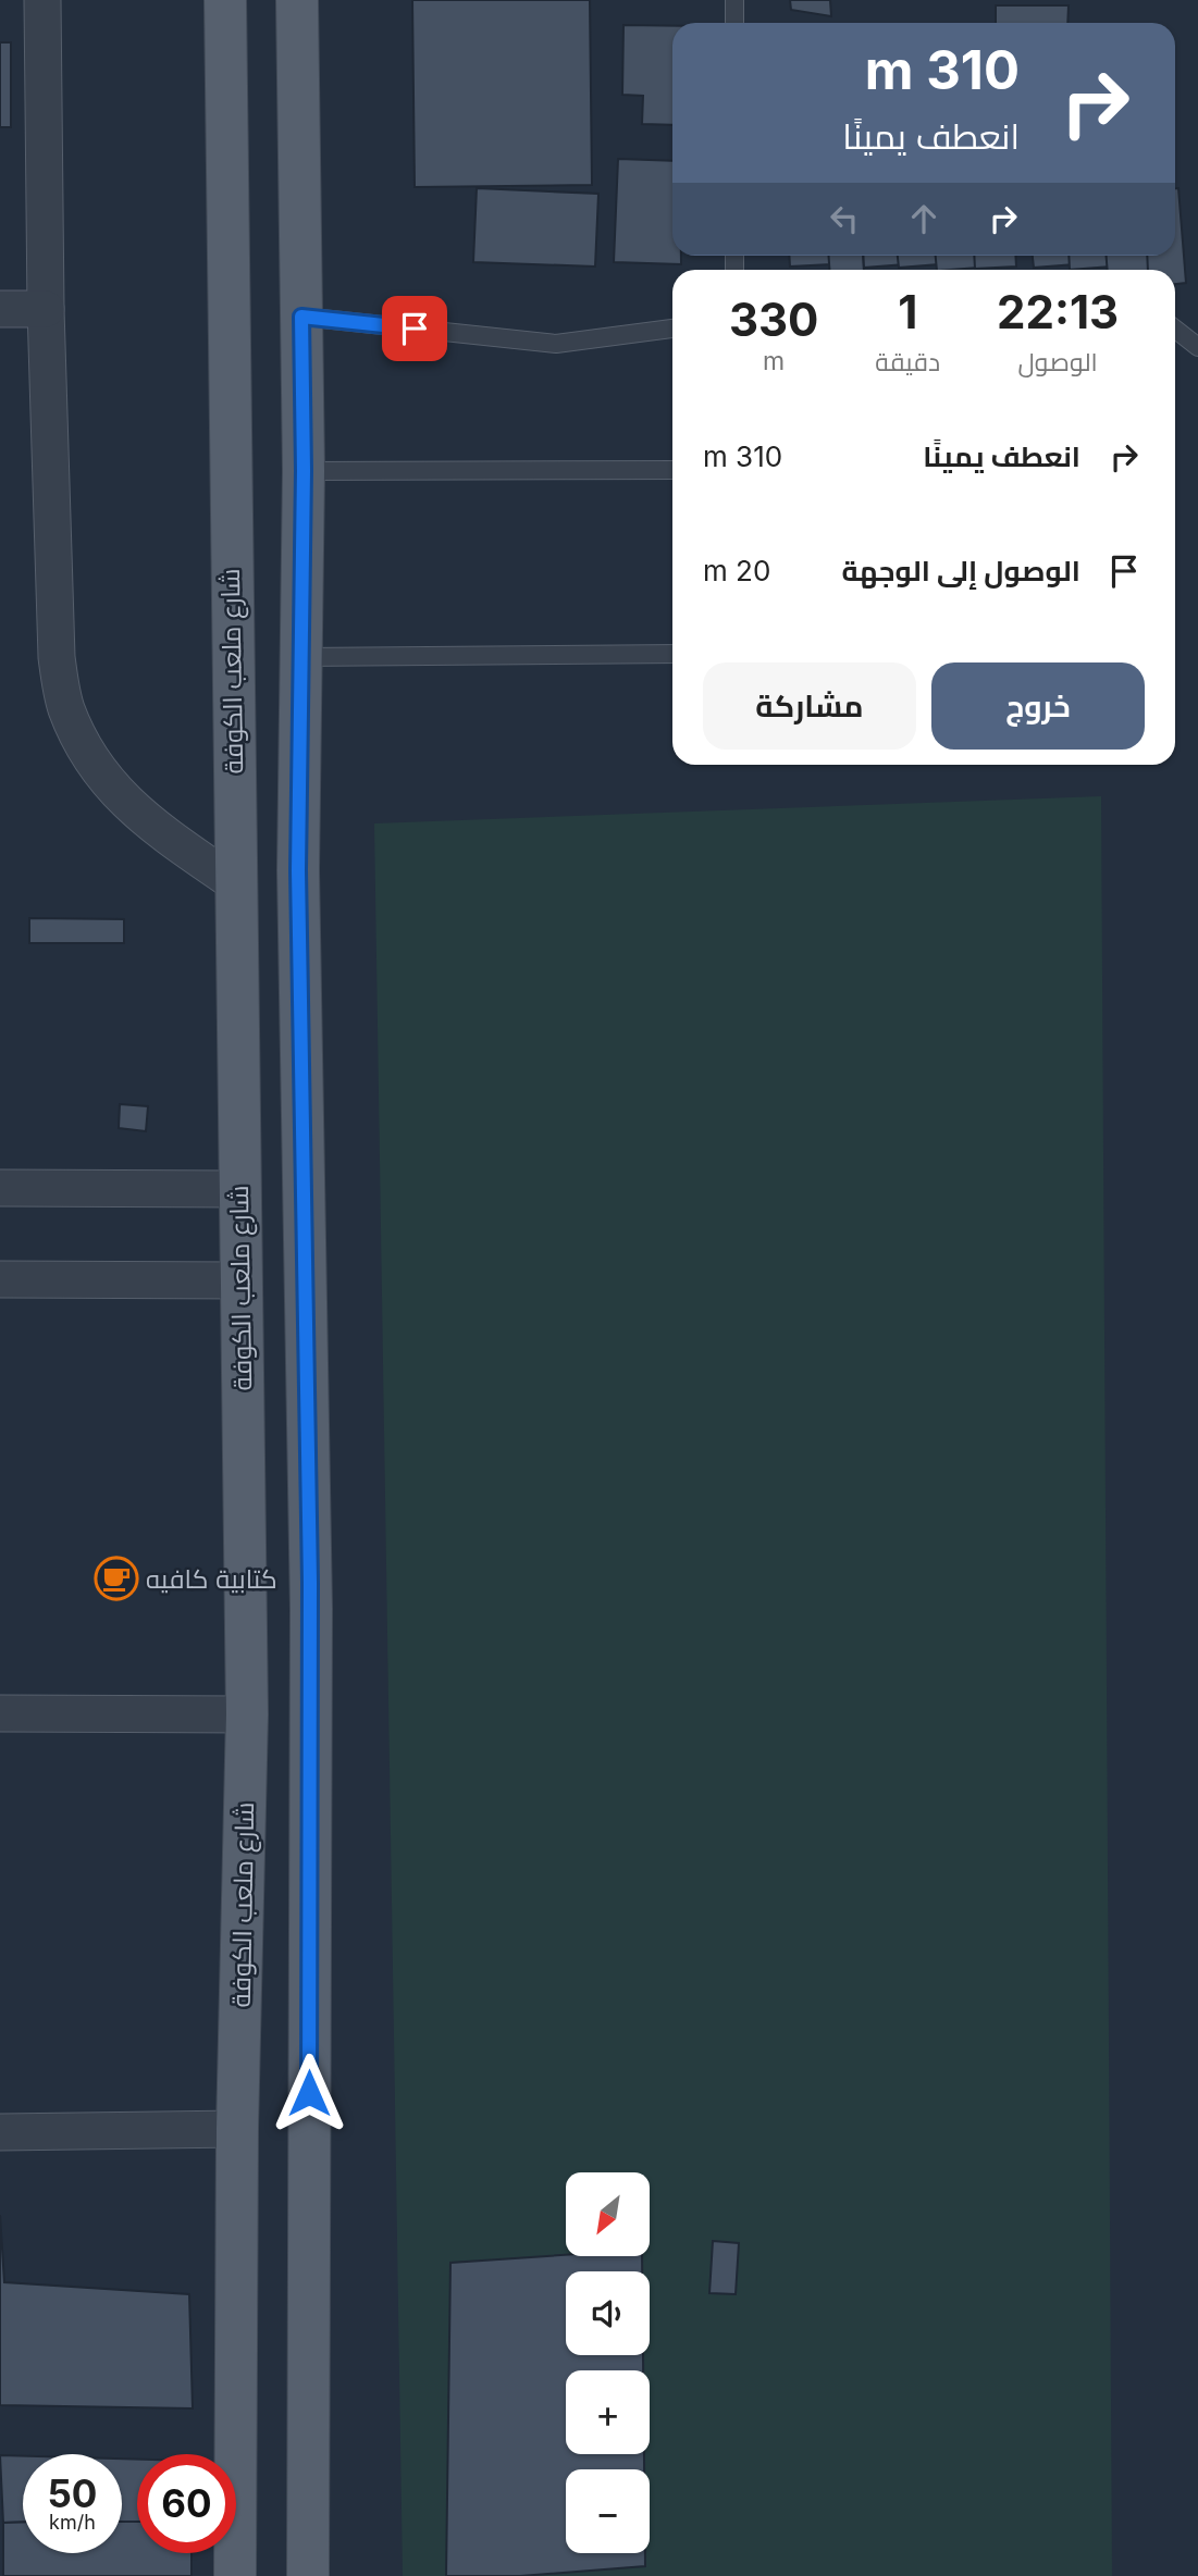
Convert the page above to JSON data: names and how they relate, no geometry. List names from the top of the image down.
{
  "streets": {
    "main road": ["شارع ملعب الكوفة"]
  },
  "places": {
    "cafe": ["كتابية كافيه"]
  },
  "north": "bottom left",
  "page": {
    "turn": ["310 m", "انعطف يمينًا"],
    "eta": [
      "22:13",
      "الوصول",
      "1",
      "دقيقة",
      "330",
      "m"
    ],
    "list": [
      {
        "name": "انعطف يمينًا",
        "value": "310 m"
      },
      {
        "name": "الوصول إلى الوجهة",
        "value": "20 m"
      }
    ],
    "buttons": ["خروج", "مشاركة"],
    "map_buttons": ["+", "−"],
    "speed": "50 km/h",
    "limit": "60"
  }
}
